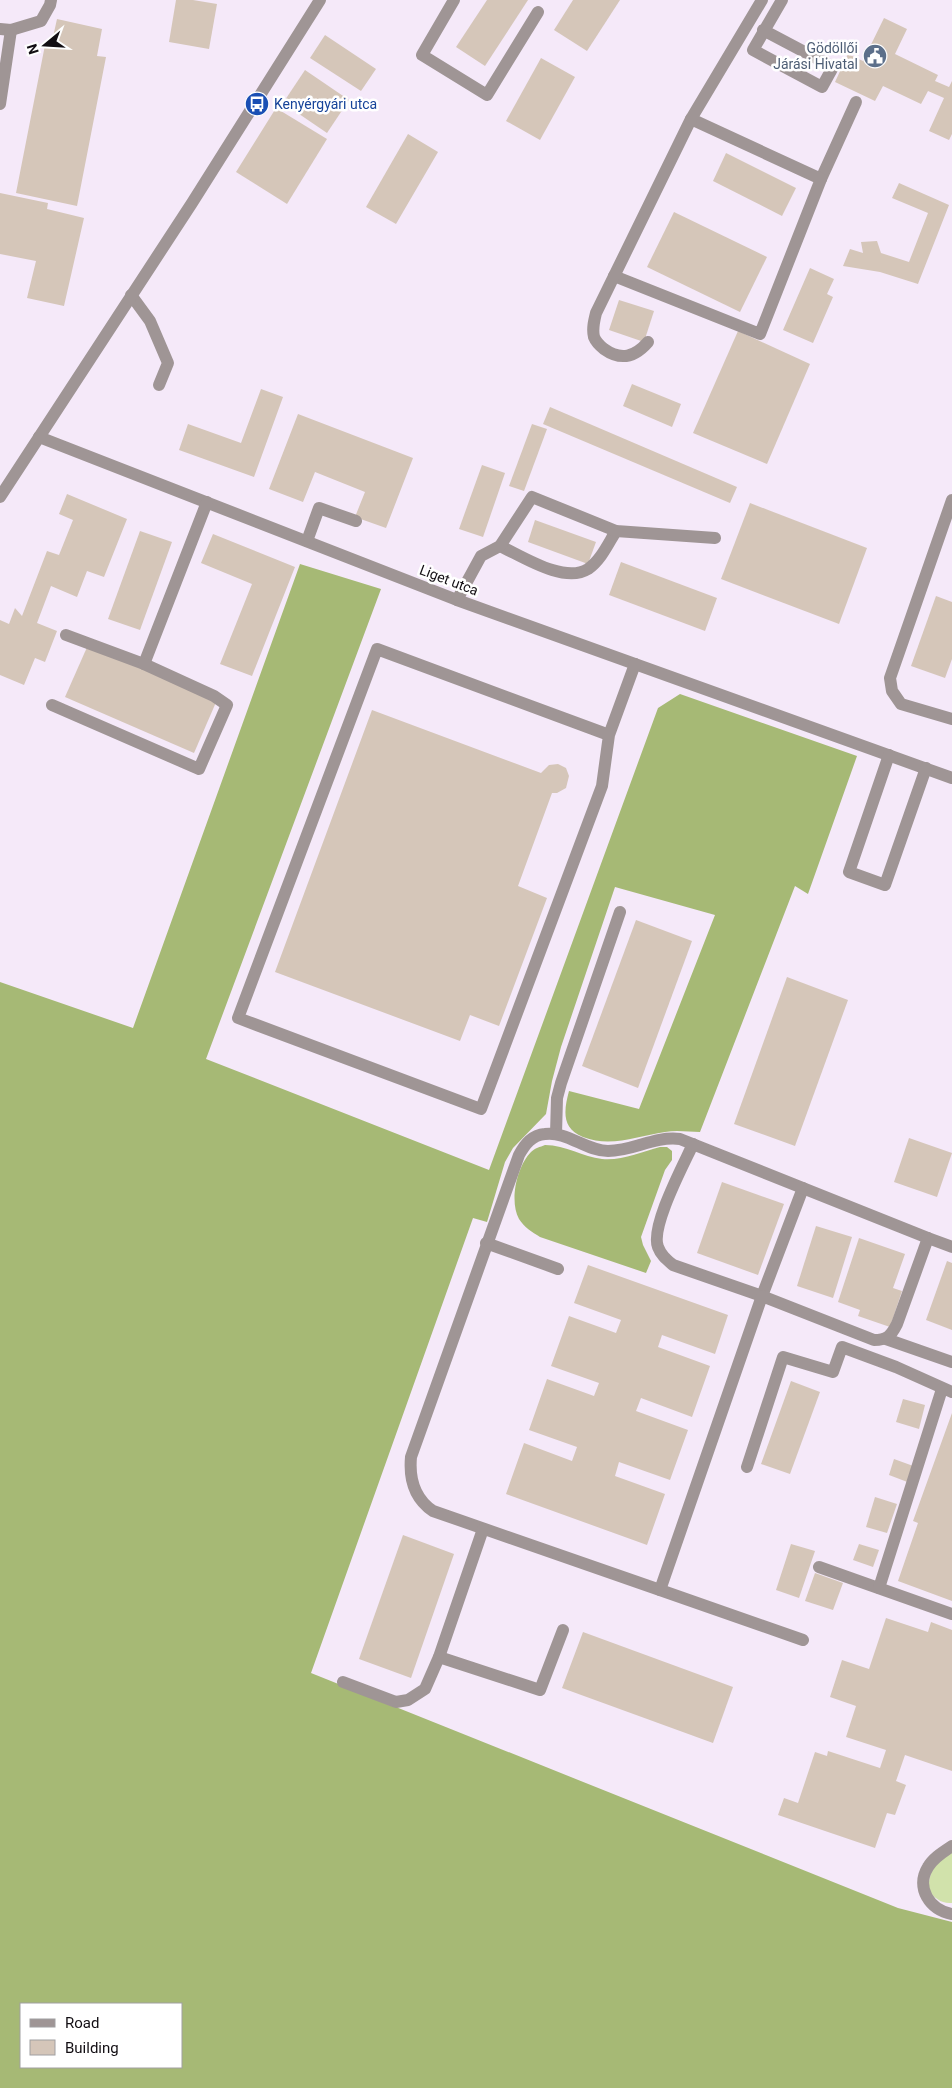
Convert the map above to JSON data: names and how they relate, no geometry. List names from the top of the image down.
{
  "streets": {
    "street": ["Liget utca"]
  },
  "places": {
    "public building": ["Gödöllői Járási Hivatal"],
    "bus stop": ["Kenyérgyári utca"]
  },
  "legend": ["Road", "Building"],
  "north": "left"
}
